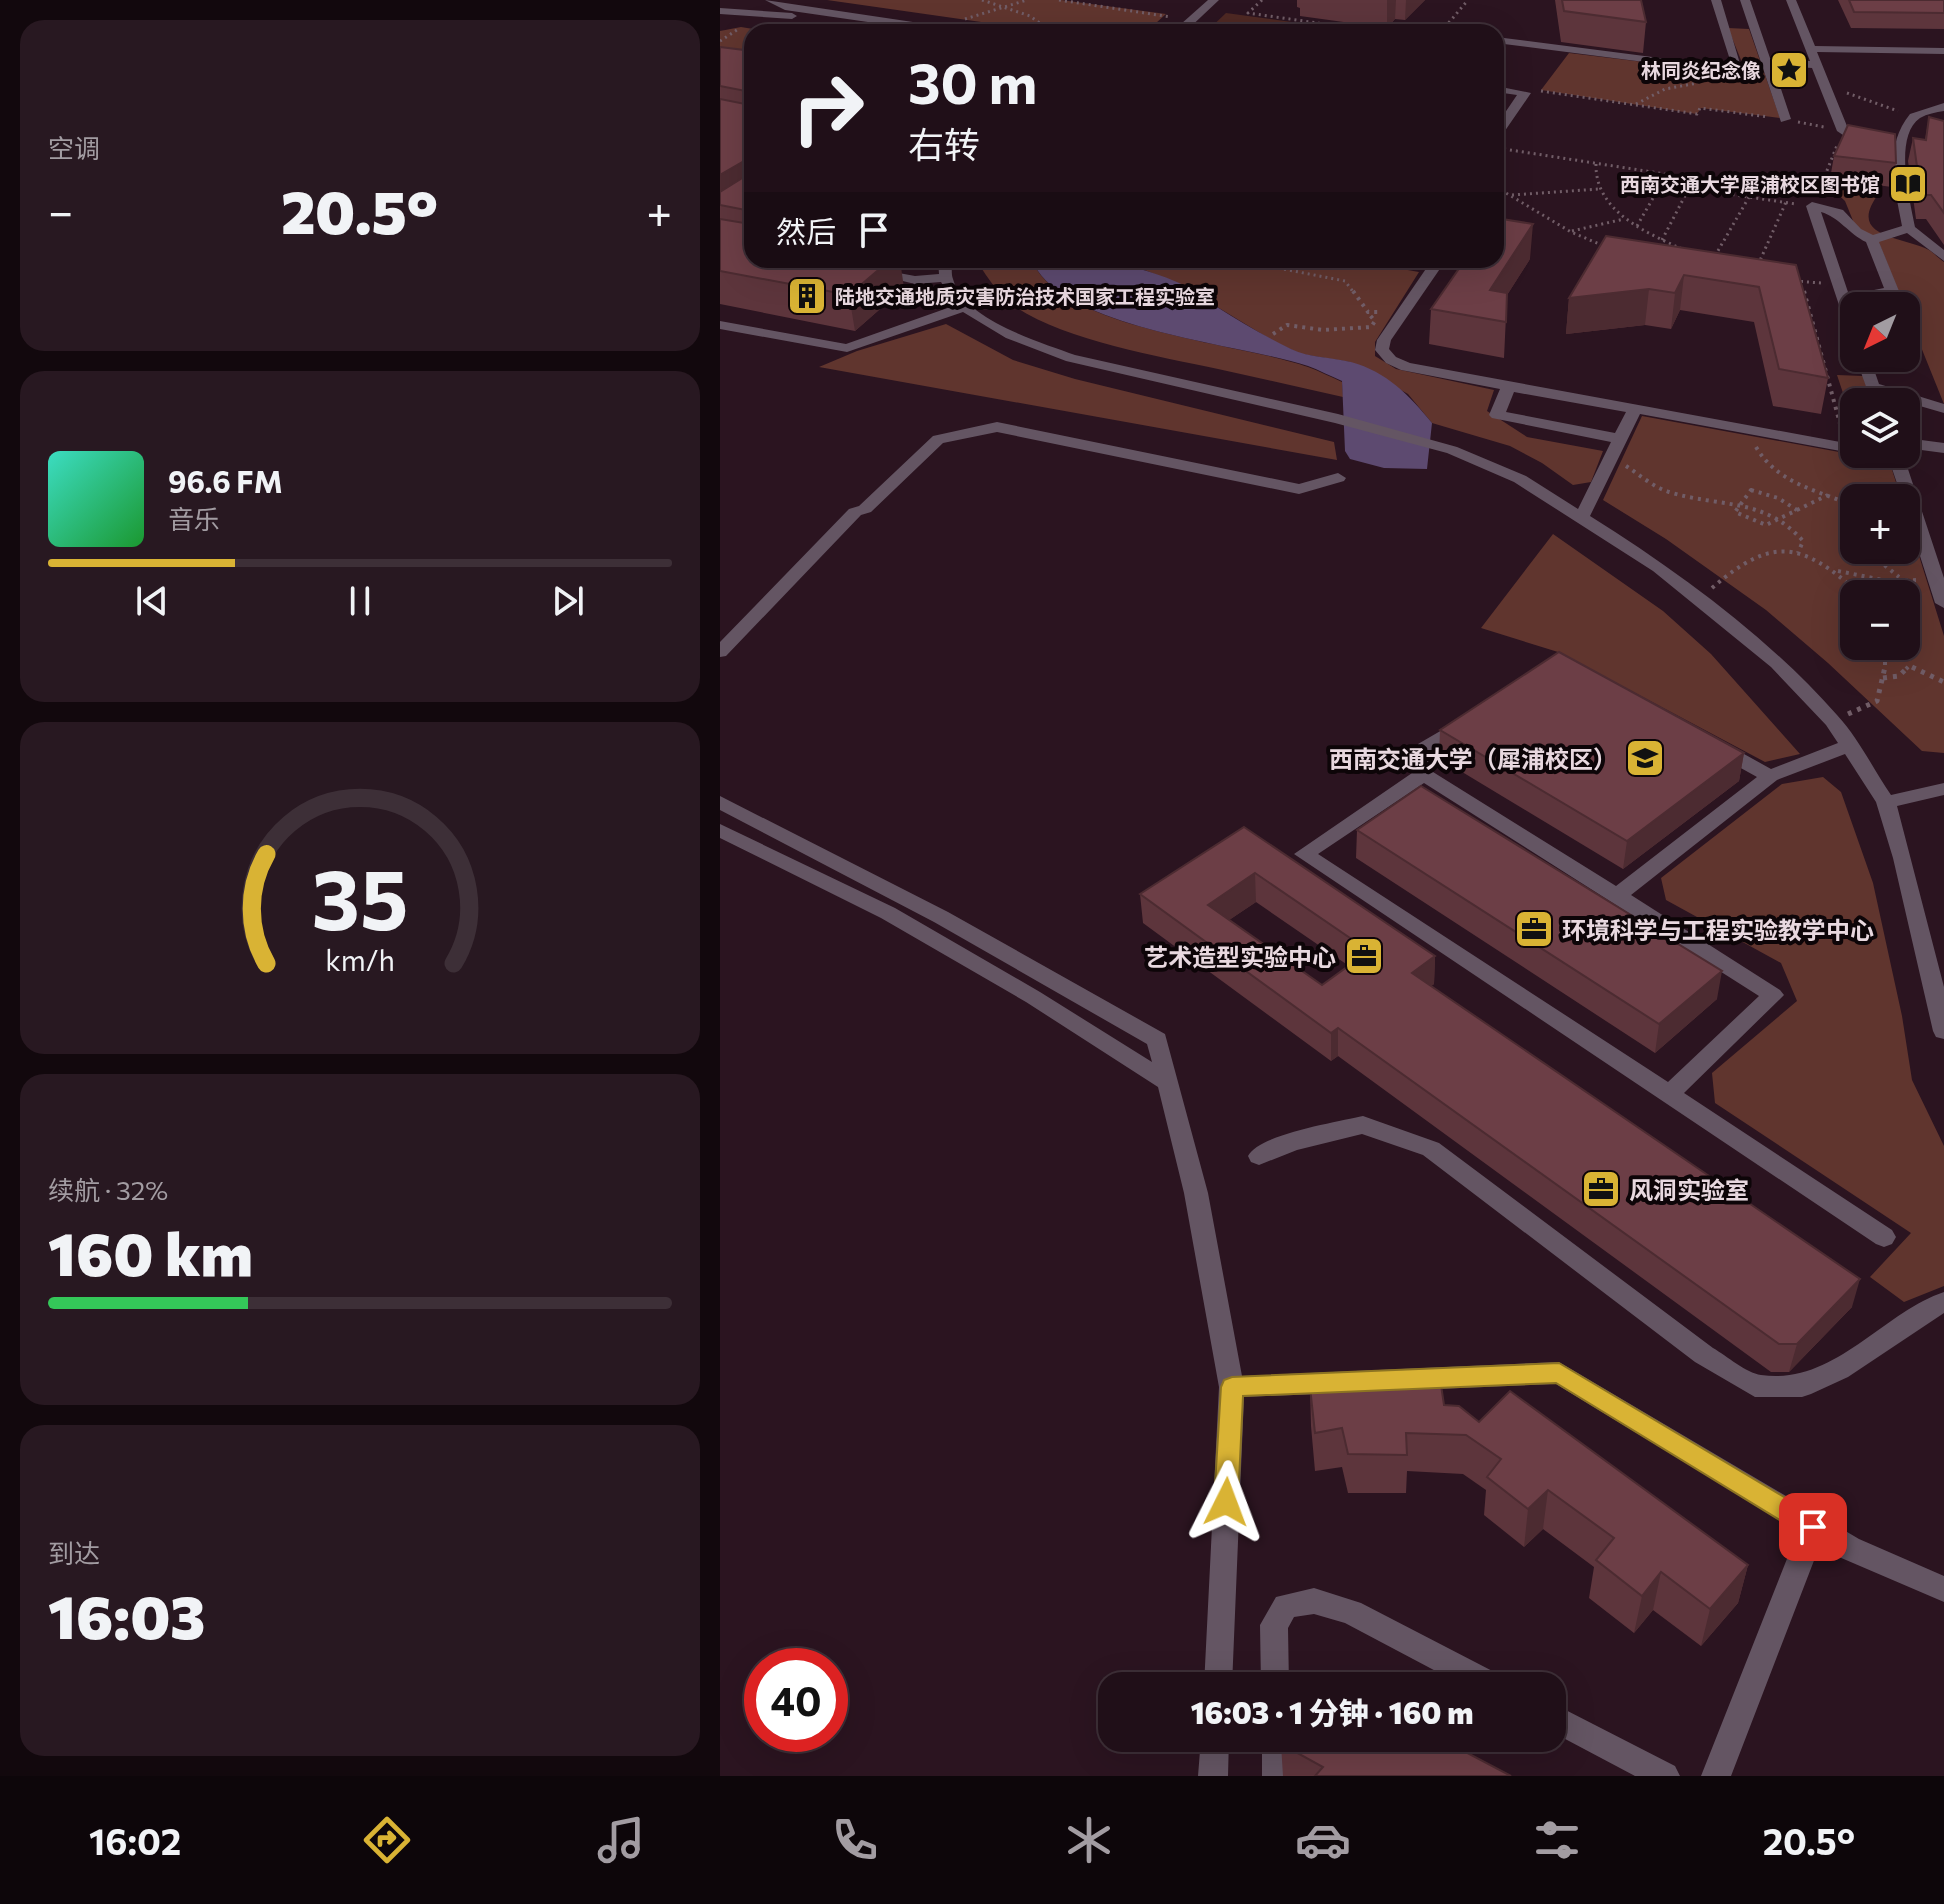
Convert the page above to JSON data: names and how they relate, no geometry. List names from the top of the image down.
{
  "places": {
    "place": ["林同炎纪念像"],
    "library": ["西南交通大学犀浦校区图书馆"],
    "building": ["陆地交通地质灾害防治技术国家工程实验室"],
    "school or university": ["西南交通大学（犀浦校区）"],
    "office": ["环境科学与工程实验教学中心", "艺术造型实验中心", "风洞实验室"]
  },
  "north": "bottom left",
  "page": {
    "tile": [
      "空调",
      ["续航 · 32%", "160 km"],
      ["到达", "16:03"]
    ],
    "turn": ["30 m", "右转"],
    "heat": ["−", "20.5°", "+"],
    "then": "然后",
    "map_buttons": ["+", "−"],
    "song": ["96.6 FM", "音乐"],
    "limit": "40",
    "trip": "16:03 · 1 分钟 · 160 m",
    "tabs": ["16:02", "20.5°"],
    "gauge": ["35", "km/h"]
  }
}
